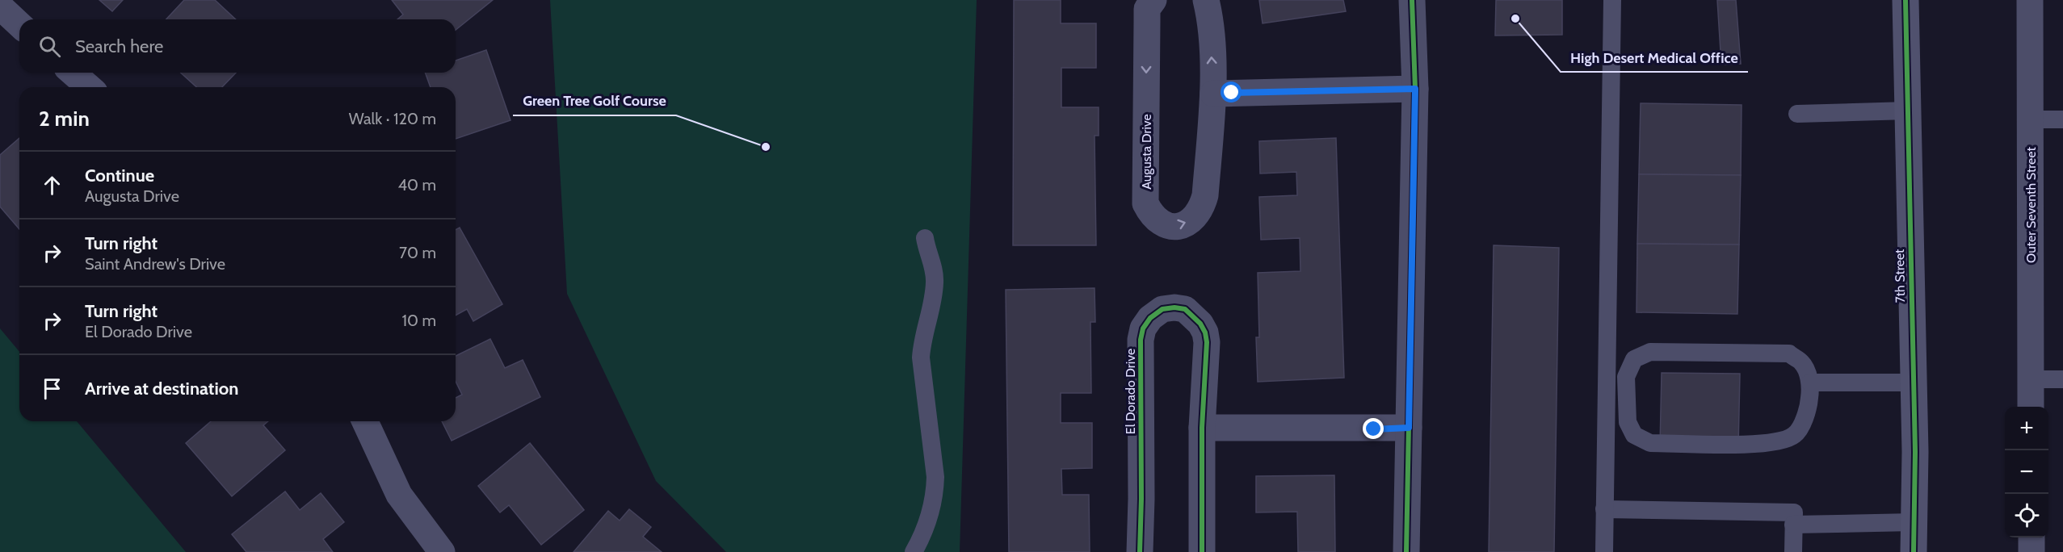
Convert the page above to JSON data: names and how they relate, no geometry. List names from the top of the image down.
{
  "streets": {
    "main road": ["7th Street"],
    "street": ["Augusta Drive", "Outer Seventh Street", "El Dorado Drive"]
  },
  "places": ["High Desert Medical Office", "Green Tree Golf Course"],
  "page": {
    "search": "Search here",
    "heading": ["2 min", "Walk · 120 m"],
    "list": [
      ["Continue", "Augusta Drive", "40 m"],
      ["Turn right", "Saint Andrew's Drive", "70 m"],
      ["Turn right", "El Dorado Drive", "10 m"],
      "Arrive at destination"
    ],
    "map_buttons": ["+", "−"]
  }
}
